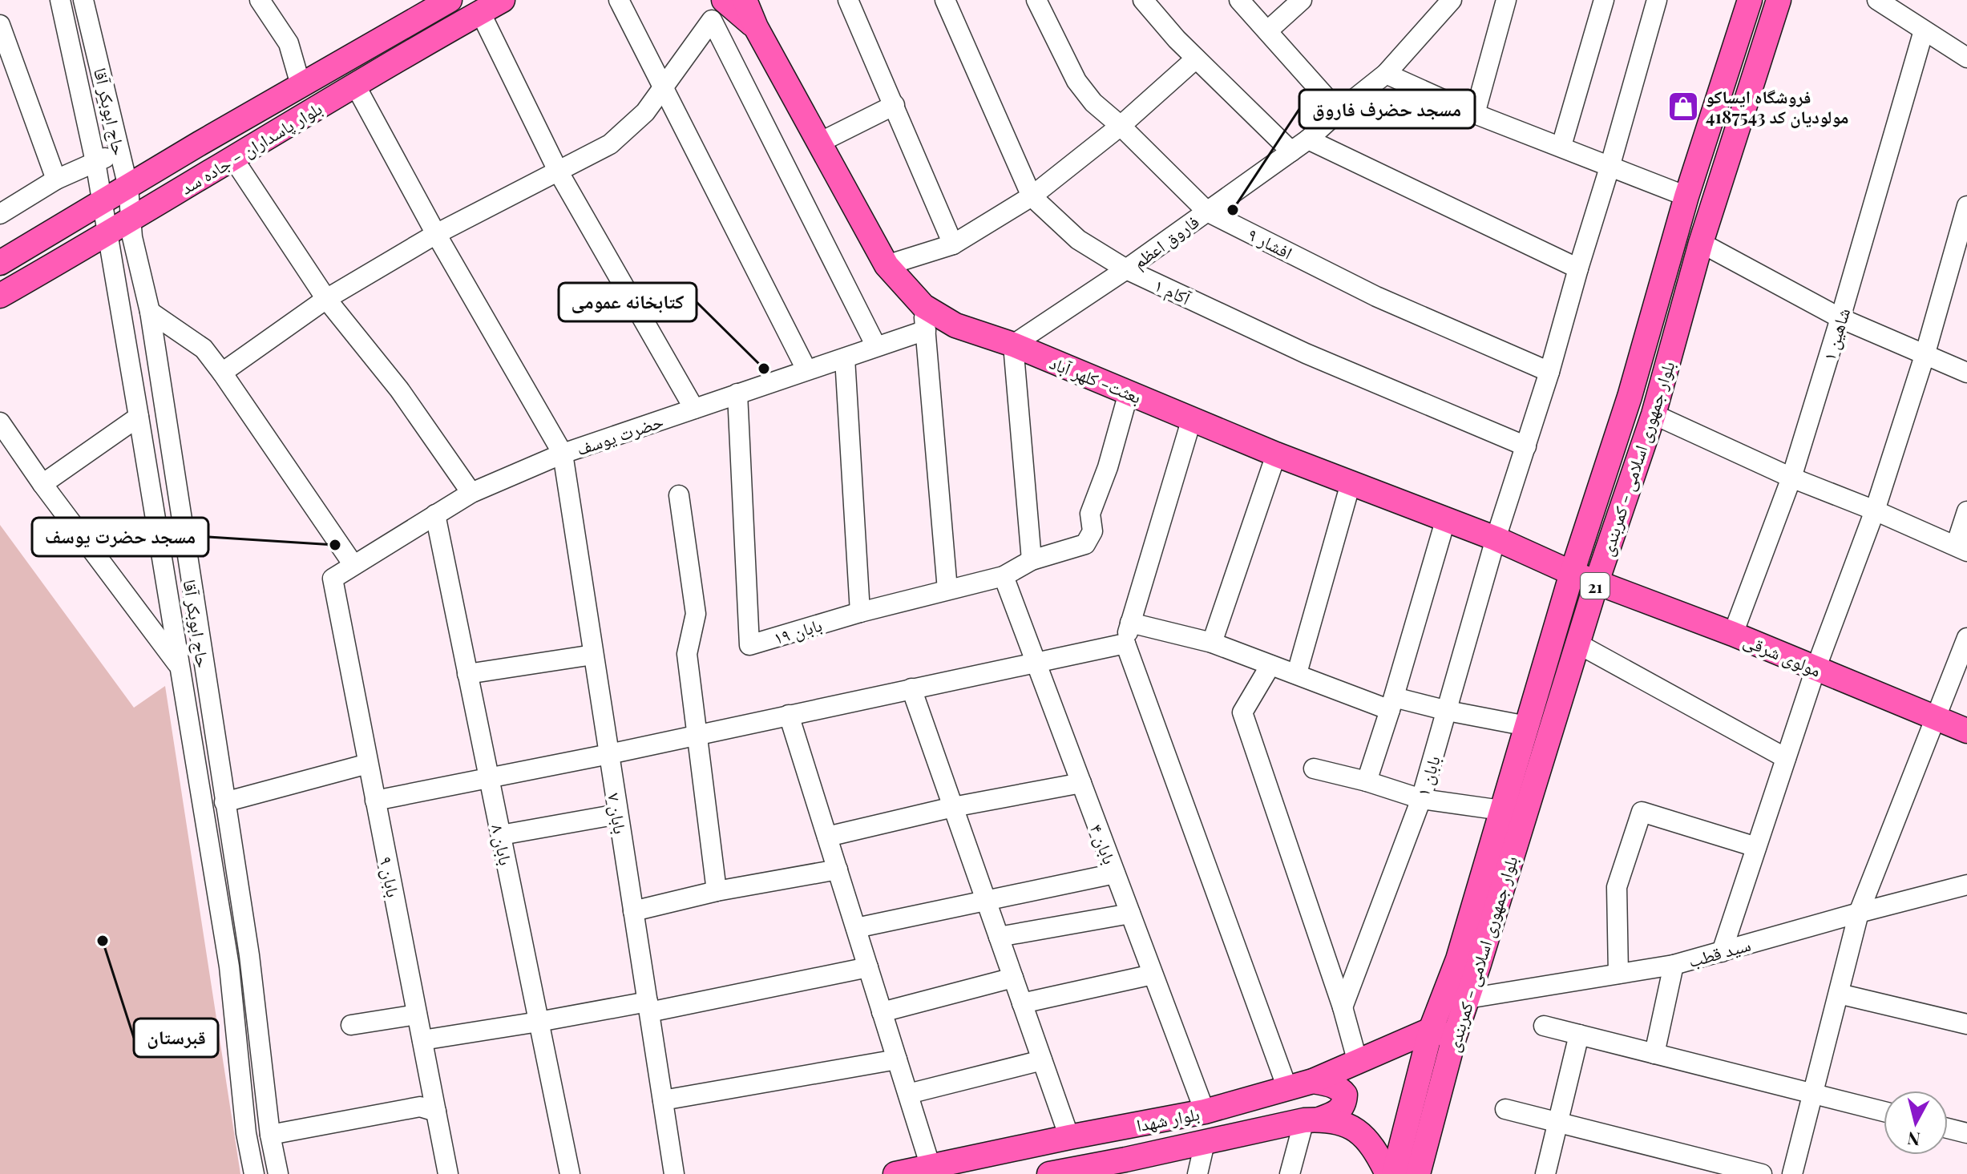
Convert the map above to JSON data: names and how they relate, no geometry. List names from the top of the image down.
{
  "streets": {
    "main road": [
      "بلوار پاسداران - جاده سد",
      "بعثت- کلهر آباد",
      "بلوار جمهوری اسلامی - کمربندی",
      "21",
      "مولوی شرقی",
      "بلوار شهدا"
    ],
    "street": [
      "حاج ابوبکر آقا",
      "فاروق اعظم",
      "افشار ۹",
      "آکام ۱",
      "شاهین ۱",
      "حضرت یوسف",
      "بابان ۱۹",
      "بابان ۱",
      "بابان ۷",
      "بابان ۴",
      "بابان ۸",
      "بابان ۹",
      "سید قطب"
    ]
  },
  "crossings": [
    ["حاج ابوبکر آقا", "بلوار پاسداران - جاده سد"],
    ["فاروق اعظم", "افشار ۹"],
    ["فاروق اعظم", "آکام ۱"],
    ["فاروق اعظم", "بعثت- کلهر آباد"],
    ["افشار ۹", "بابان ۱"],
    ["آکام ۱", "بابان ۱"],
    ["شاهین ۱", "مولوی شرقی"],
    ["بعثت- کلهر آباد", "حضرت یوسف"],
    ["بعثت- کلهر آباد", "بلوار جمهوری اسلامی - کمربندی"],
    ["بعثت- کلهر آباد", "بابان ۱۹"],
    ["بعثت- کلهر آباد", "مولوی شرقی"],
    ["بعثت- کلهر آباد", "بابان ۱"],
    ["حضرت یوسف", "بابان ۱۹"],
    ["حضرت یوسف", "بابان ۷"],
    ["حضرت یوسف", "بابان ۸"],
    ["حضرت یوسف", "بابان ۹"],
    ["بلوار جمهوری اسلامی - کمربندی", "مولوی شرقی"],
    ["بلوار جمهوری اسلامی - کمربندی", "سید قطب"],
    ["بلوار جمهوری اسلامی - کمربندی", "بلوار شهدا"],
    ["بابان ۱۹", "بابان ۴"],
    ["بابان ۴", "بلوار شهدا"]
  ],
  "places": {
    "shop": ["فروشگاە ایساکو مولودیان کد 4187543"],
    "other": [
      "مسجد حضرف فاروق",
      "کتابخانه عمومی",
      "مسجد حضرت یوسف",
      "قبرستان"
    ]
  },
  "north": "bottom"
}
